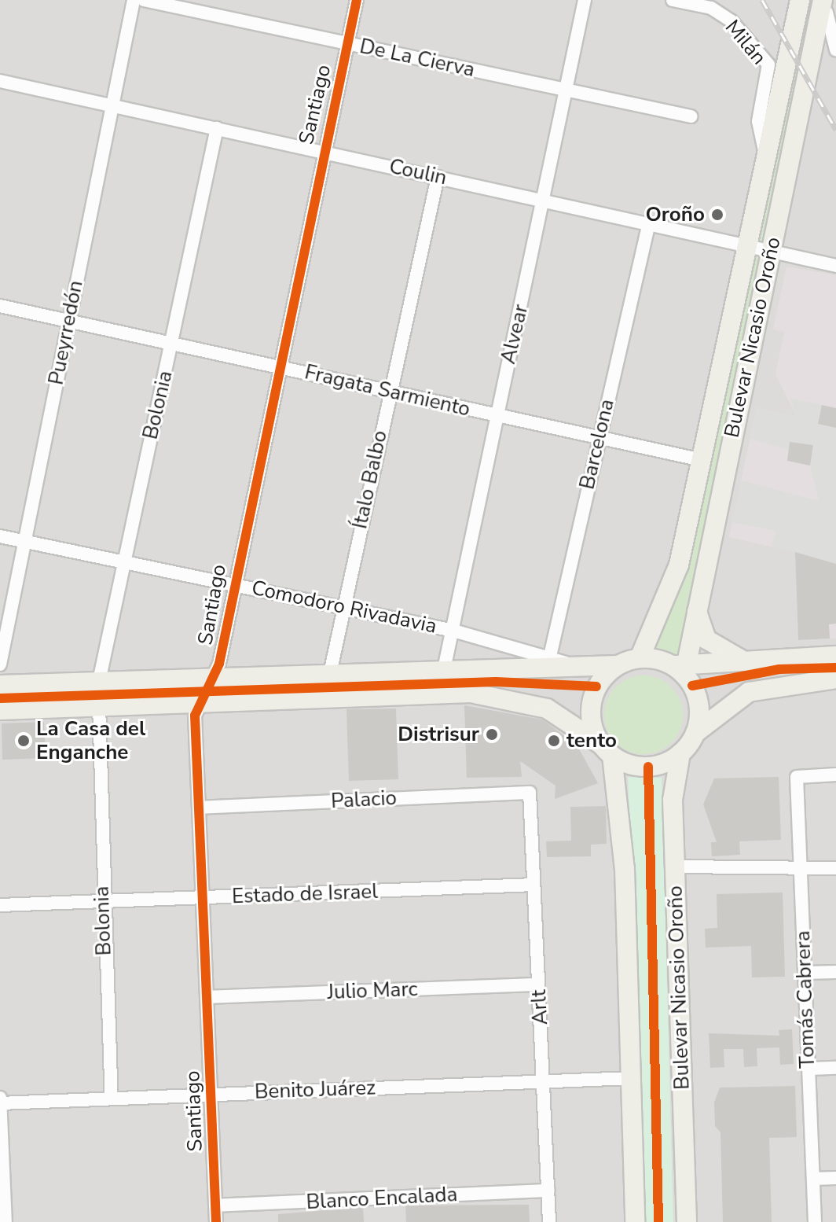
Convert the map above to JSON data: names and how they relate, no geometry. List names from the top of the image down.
{
  "streets": {
    "main road": ["Bulevar Nicasio Oroño"],
    "street": [
      "Milán",
      "De La Cierva",
      "Santiago",
      "Coulin",
      "Pueyrredón",
      "Alvear",
      "Fragata Sarmiento",
      "Bolonia",
      "Barcelona",
      "Ítalo Balbo",
      "Comodoro Rivadavia",
      "Palacio",
      "Estado de Israel",
      "Julio Marc",
      "Tomás Cabrera",
      "Arlt",
      "Benito Juárez",
      "Blanco Encalada"
    ]
  },
  "crossings": [
    ["Milán", "Bulevar Nicasio Oroño"],
    ["De La Cierva", "Santiago"],
    ["De La Cierva", "Alvear"],
    ["Santiago", "Coulin"],
    ["Santiago", "Fragata Sarmiento"],
    ["Santiago", "Comodoro Rivadavia"],
    ["Santiago", "Palacio"],
    ["Santiago", "Estado de Israel"],
    ["Santiago", "Julio Marc"],
    ["Santiago", "Benito Juárez"],
    ["Santiago", "Blanco Encalada"],
    ["Coulin", "Pueyrredón"],
    ["Coulin", "Alvear"],
    ["Coulin", "Bulevar Nicasio Oroño"],
    ["Coulin", "Bolonia"],
    ["Coulin", "Barcelona"],
    ["Coulin", "Ítalo Balbo"],
    ["Pueyrredón", "Fragata Sarmiento"],
    ["Pueyrredón", "Comodoro Rivadavia"],
    ["Alvear", "Fragata Sarmiento"],
    ["Alvear", "Comodoro Rivadavia"],
    ["Bulevar Nicasio Oroño", "Fragata Sarmiento"],
    ["Fragata Sarmiento", "Bolonia"],
    ["Fragata Sarmiento", "Barcelona"],
    ["Fragata Sarmiento", "Ítalo Balbo"],
    ["Bolonia", "Comodoro Rivadavia"],
    ["Bolonia", "Estado de Israel"],
    ["Bolonia", "Benito Juárez"],
    ["Barcelona", "Comodoro Rivadavia"],
    ["Ítalo Balbo", "Comodoro Rivadavia"],
    ["Palacio", "Arlt"],
    ["Estado de Israel", "Arlt"],
    ["Julio Marc", "Arlt"],
    ["Arlt", "Benito Juárez"],
    ["Arlt", "Blanco Encalada"]
  ],
  "places": [
    "Oroño",
    "Distrisur",
    "La Casa del Enganche",
    "tento"
  ]
}
